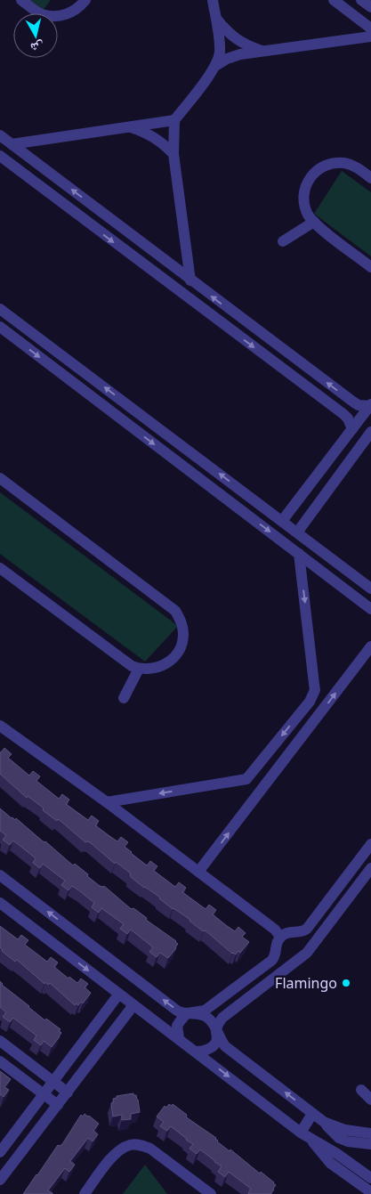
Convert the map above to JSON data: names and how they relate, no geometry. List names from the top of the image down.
{
  "places": ["Flamingo"],
  "north": "bottom"
}
